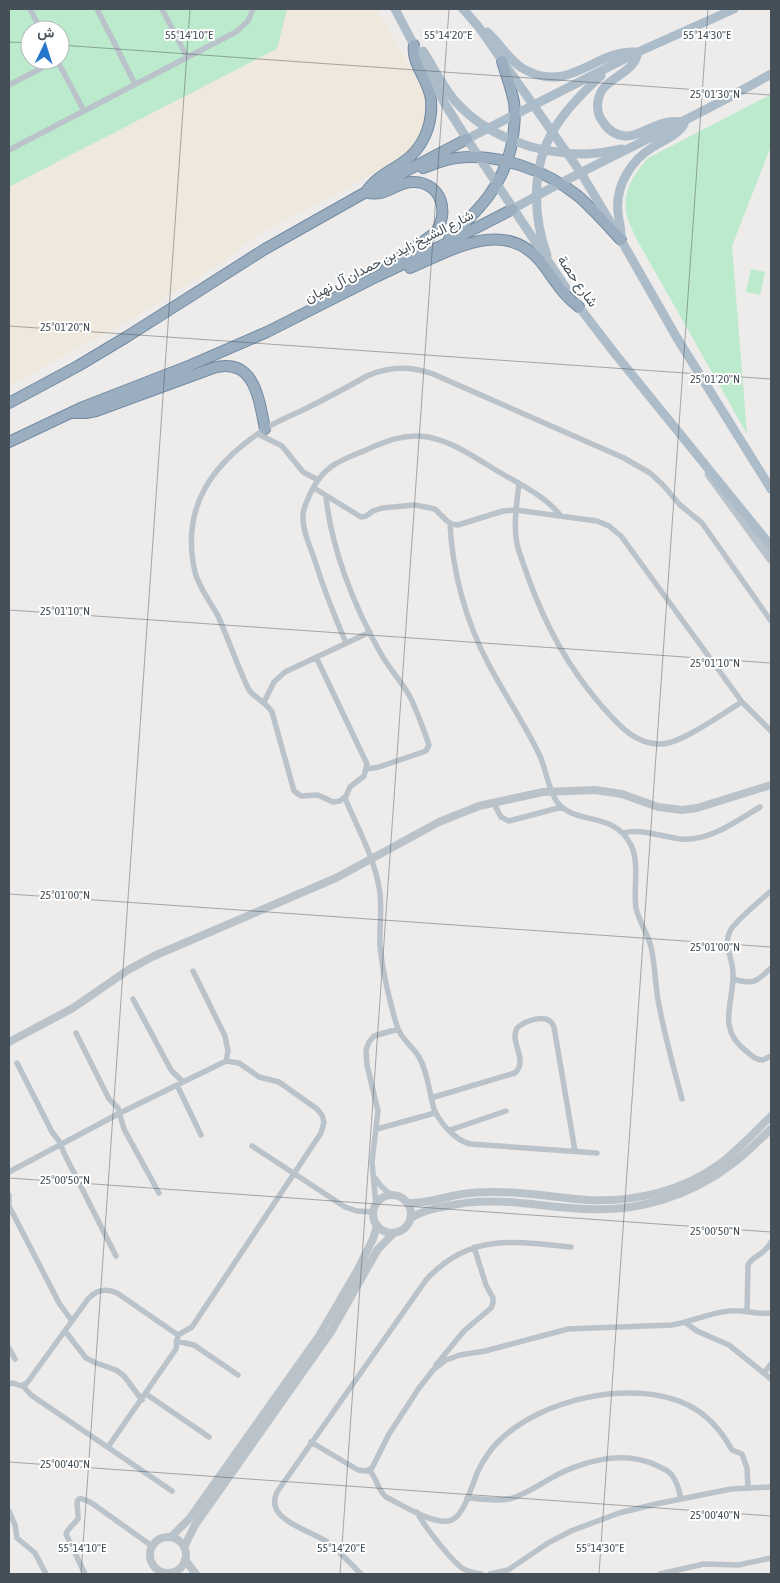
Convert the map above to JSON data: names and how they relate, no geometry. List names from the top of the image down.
{
  "streets": {
    "highway": ["شارع الشيخ زايد بن حمدان آل نهيان"],
    "main road": ["شارع حصة"]
  },
  "crossings": [
    ["شارع الشيخ زايد بن حمدان آل نهيان", "شارع حصة"]
  ],
  "north": "top",
  "coordinates": [
    "55°14'10\"E",
    "55°14'20\"E",
    "55°14'30\"E",
    "25°01'30\"N",
    "25°01'20\"N",
    "25°01'10\"N",
    "25°01'00\"N",
    "25°00'50\"N",
    "25°00'40\"N"
  ]
}
